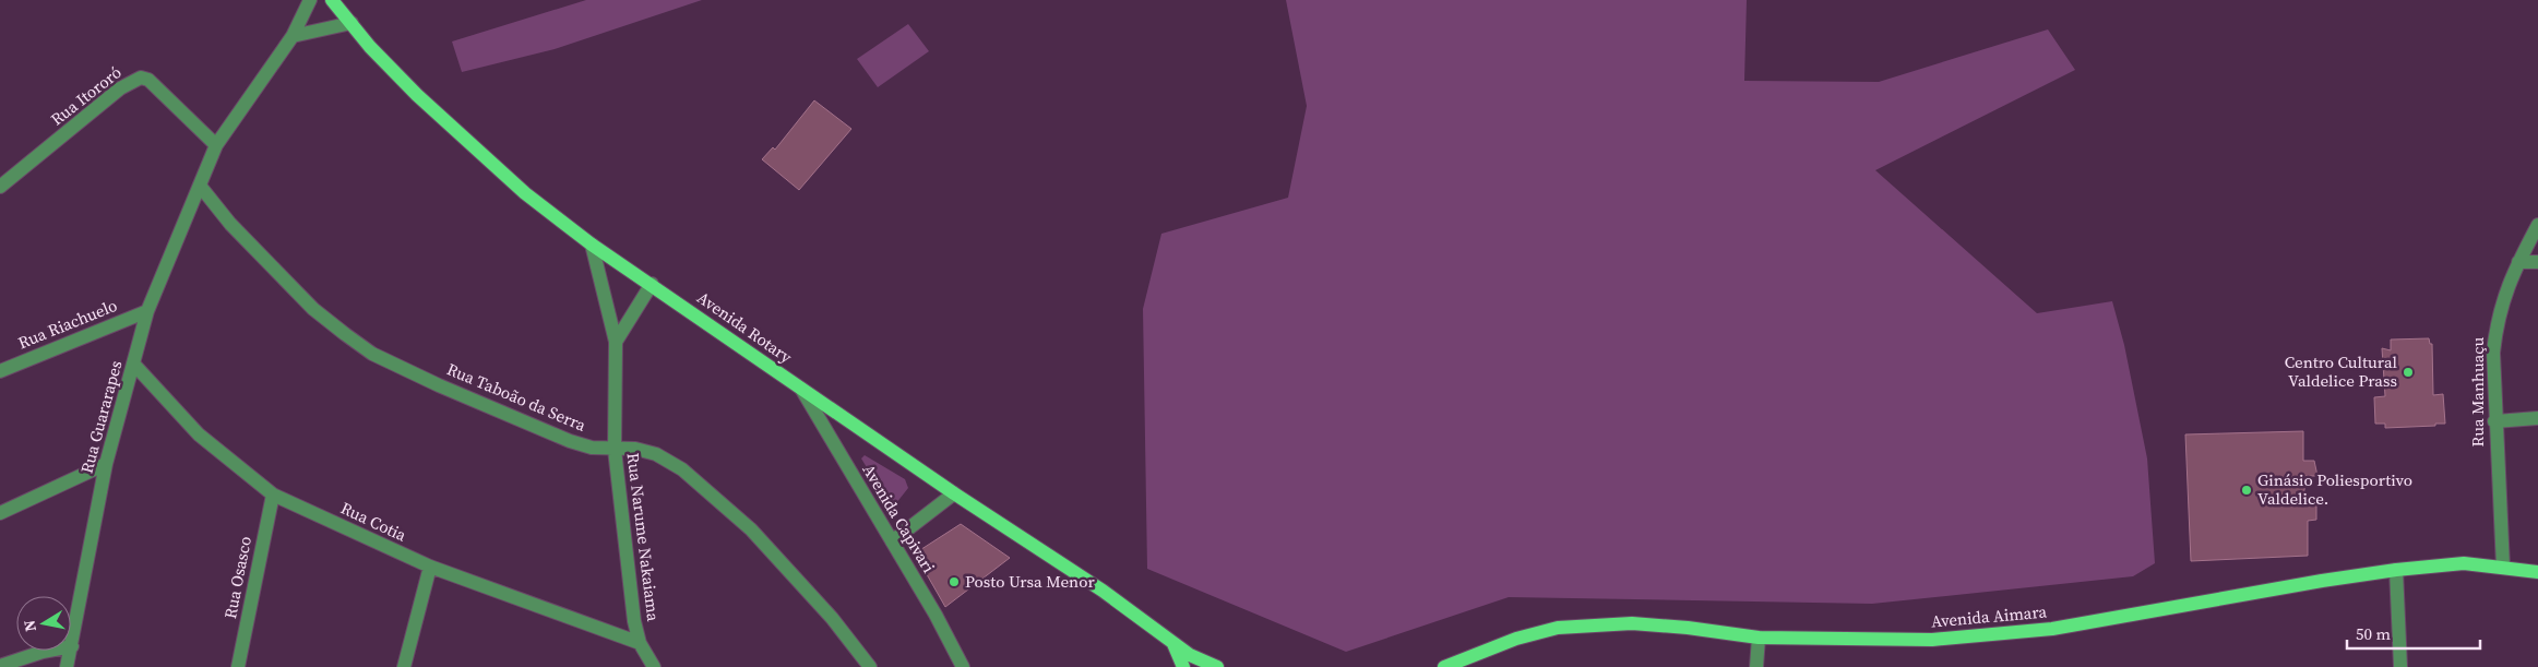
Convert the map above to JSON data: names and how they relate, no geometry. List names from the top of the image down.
{
  "streets": {
    "main road": ["Avenida Rotary", "Avenida Aimara"],
    "street": [
      "Rua Itororó",
      "Rua Riachuelo",
      "Rua Manhuaçu",
      "Rua Taboão da Serra",
      "Rua Guararapes",
      "Avenida Capivari",
      "Rua Cotia",
      "Rua Narume Nakaiama",
      "Rua Osasco"
    ]
  },
  "crossings": [
    ["Rua Riachuelo", "Rua Guararapes"],
    ["Avenida Rotary", "Avenida Capivari"],
    ["Avenida Rotary", "Rua Narume Nakaiama"],
    ["Rua Manhuaçu", "Avenida Aimara"],
    ["Rua Taboão da Serra", "Rua Guararapes"],
    ["Rua Taboão da Serra", "Rua Narume Nakaiama"],
    ["Rua Guararapes", "Rua Cotia"],
    ["Rua Cotia", "Rua Narume Nakaiama"],
    ["Rua Cotia", "Rua Osasco"]
  ],
  "places": ["Centro Cultural Valdelice Prass", "Ginásio Poliesportivo Valdelice.", "Posto Ursa Menor"],
  "scale_bar": "50 m",
  "north": "left"
}
